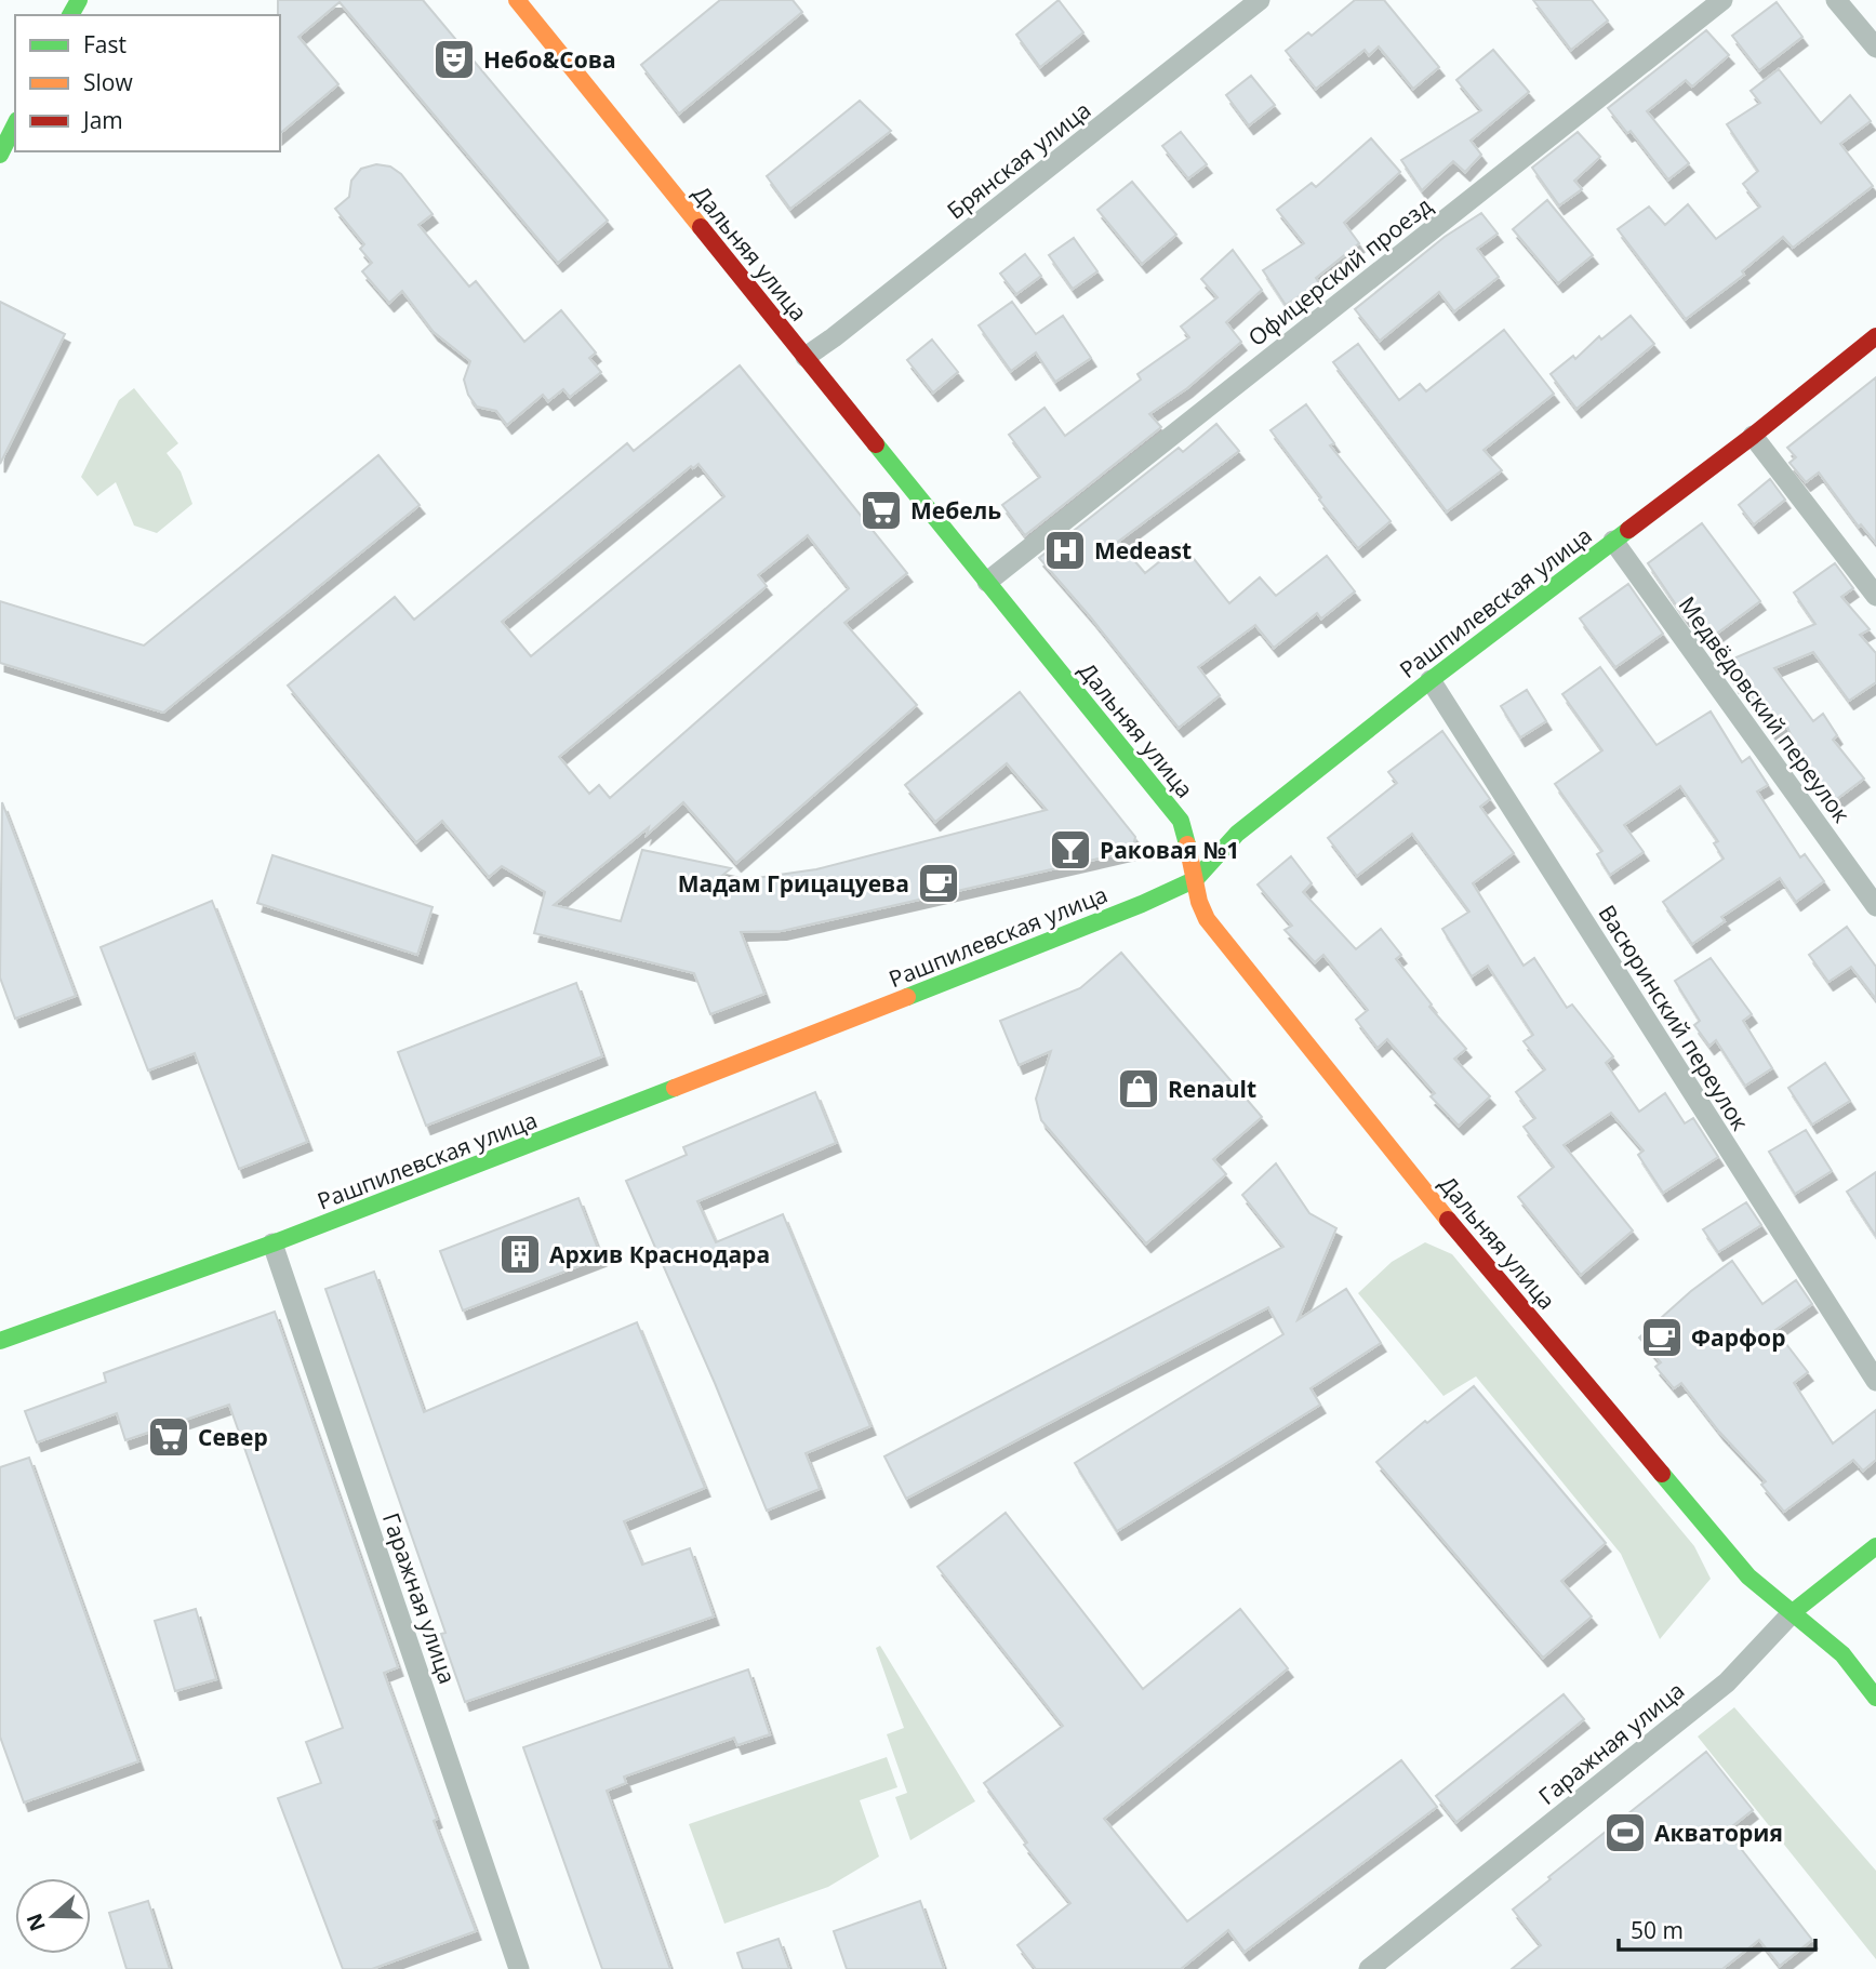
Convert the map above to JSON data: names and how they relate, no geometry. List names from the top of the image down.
{
  "streets": {
    "street": [
      "Брянская улица",
      "Дальняя улица",
      "Офицерский проезд",
      "Рашпилевская улица",
      "Медвёдовский переулок",
      "Васюринский переулок",
      "Гаражная улица"
    ]
  },
  "crossings": [
    ["Брянская улица", "Дальняя улица"],
    ["Дальняя улица", "Офицерский проезд"],
    ["Дальняя улица", "Рашпилевская улица"],
    ["Дальняя улица", "Гаражная улица"],
    ["Рашпилевская улица", "Медвёдовский переулок"],
    ["Рашпилевская улица", "Васюринский переулок"],
    ["Рашпилевская улица", "Гаражная улица"]
  ],
  "places": {
    "theatre": ["Небо&Сова"],
    "supermarket": ["Мебель", "Север"],
    "hospital": ["Medeast"],
    "bar": ["Раковая №1"],
    "cafe": ["Мадам Грицацуева", "Фарфор"],
    "shop": ["Renault"],
    "building": ["Архив Краснодара"],
    "sports": ["Акватория"]
  },
  "legend": ["Fast", "Slow", "Jam"],
  "scale_bar": "50 m",
  "north": "left"
}
